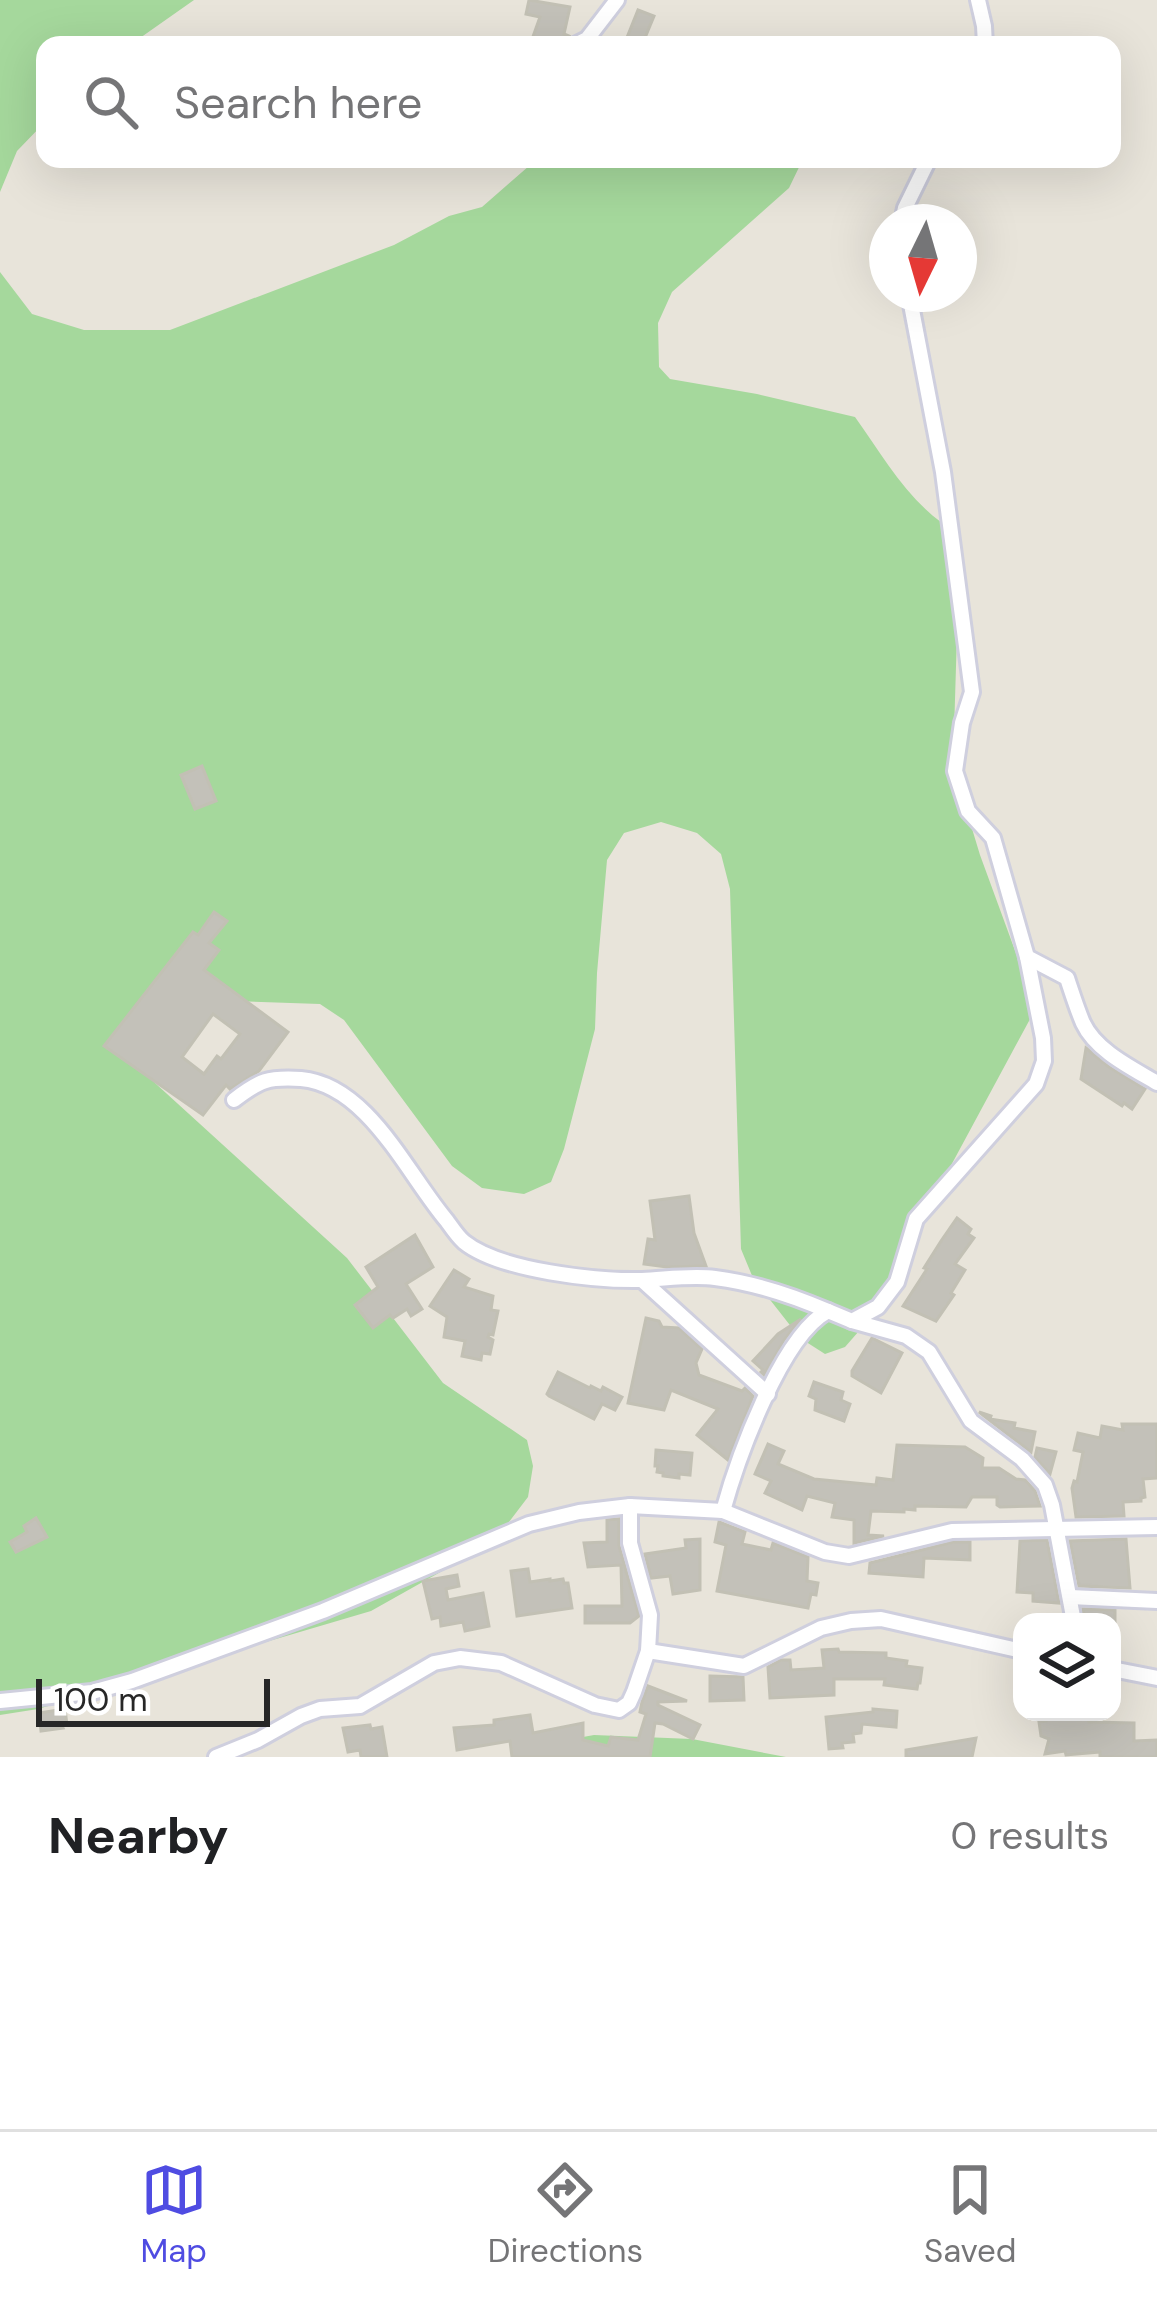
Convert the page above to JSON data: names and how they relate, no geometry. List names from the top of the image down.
{
  "scale_bar": "100 m",
  "north": "bottom",
  "page": {
    "search": "Search here",
    "scale": "100 m",
    "heading": ["Nearby", "0 results"],
    "nav": ["Map", "Directions", "Saved"]
  }
}
